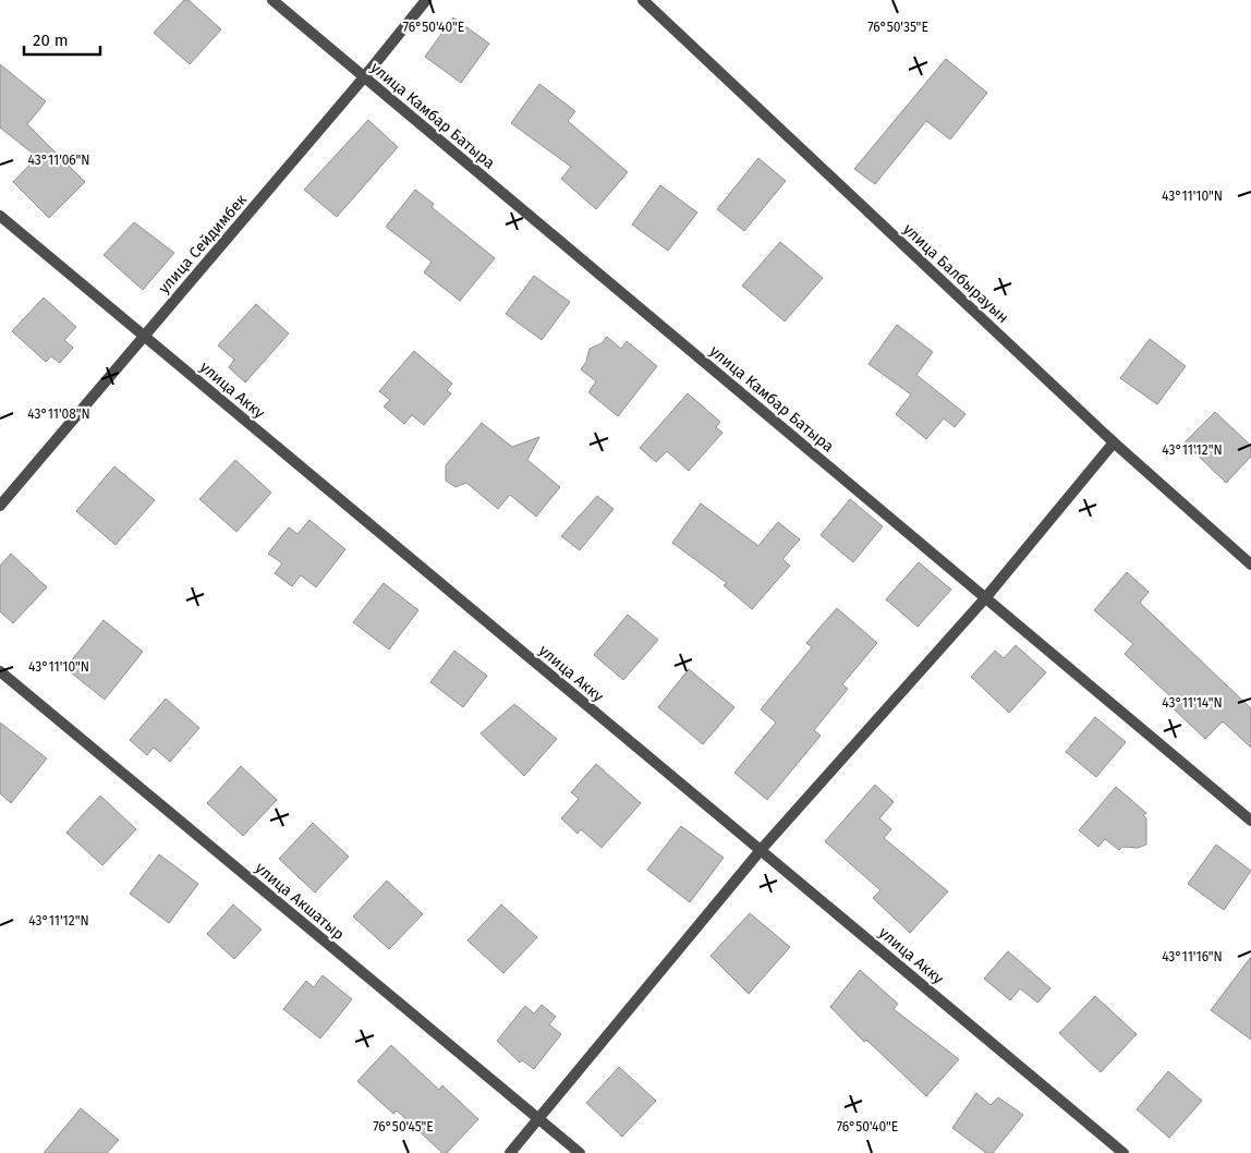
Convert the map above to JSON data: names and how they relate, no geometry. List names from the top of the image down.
{
  "streets": {
    "street": [
      "улица Камбар Батыра",
      "улица Сейдимбек",
      "улица Балбырауын",
      "улица Акку",
      "улица Акшатыр"
    ]
  },
  "crossings": [
    ["улица Камбар Батыра", "улица Сейдимбек"],
    ["улица Сейдимбек", "улица Акку"]
  ],
  "scale_bar": "20 m",
  "coordinates": [
    "76°50'40\"E",
    "76°50'35\"E",
    "43°11'06\"N",
    "43°11'10\"N",
    "43°11'08\"N",
    "43°11'12\"N",
    "43°11'14\"N",
    "43°11'16\"N",
    "76°50'45\"E"
  ]
}
